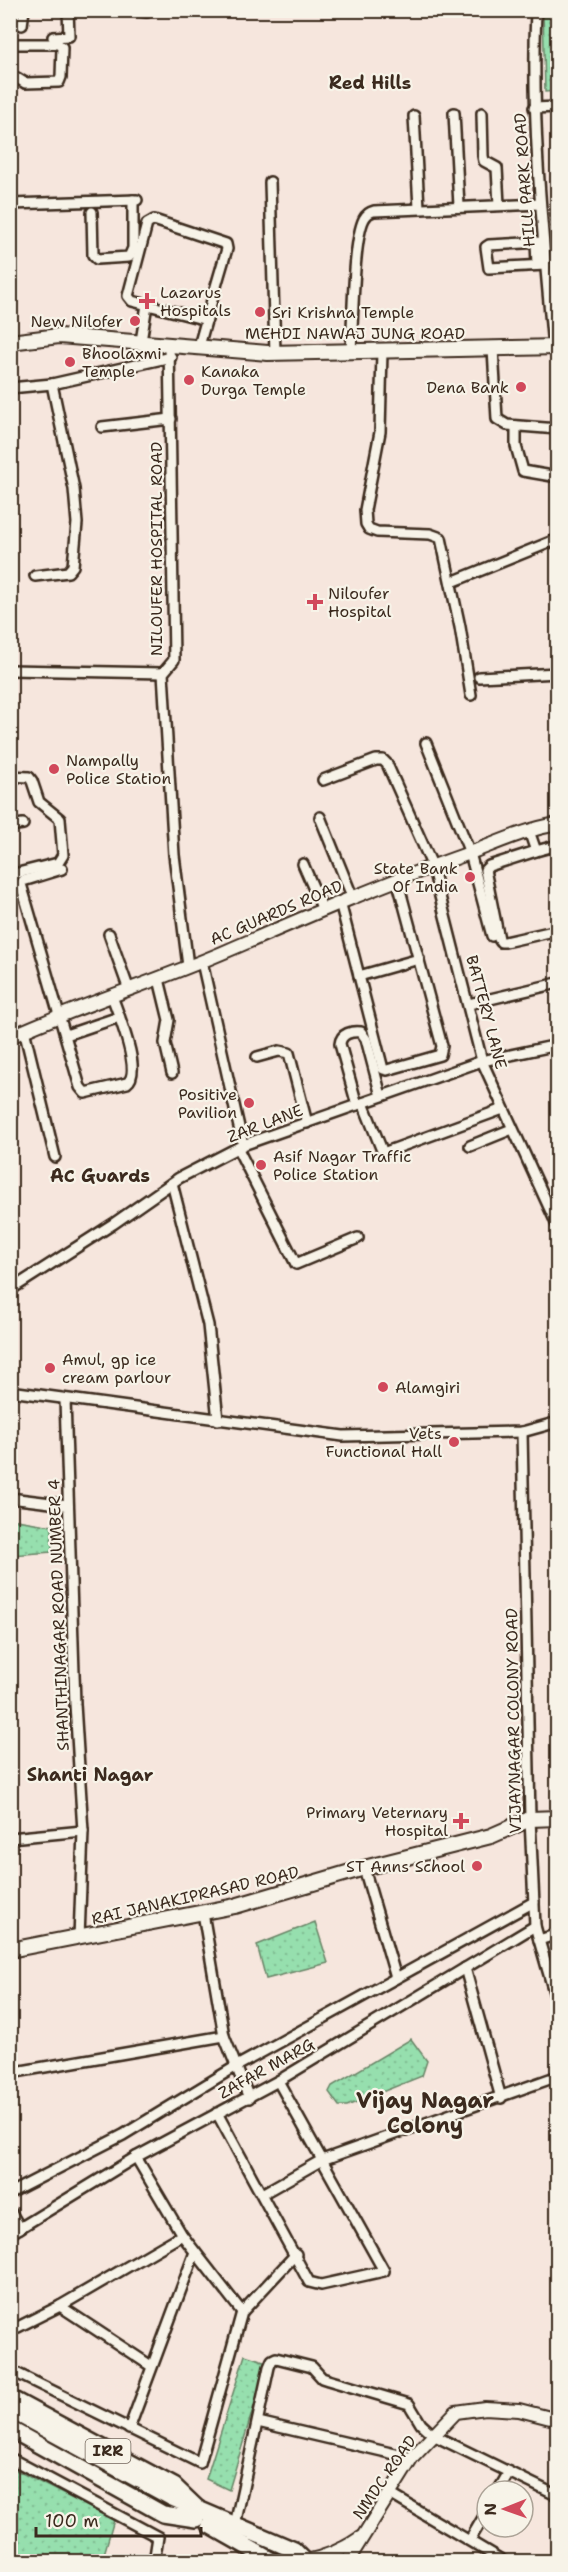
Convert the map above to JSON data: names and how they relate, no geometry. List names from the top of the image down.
{
  "streets": {
    "main road": ["MEHDI NAWAJ JUNG ROAD", "RAI JANAKIPRASAD ROAD", "IRR"],
    "street": [
      "HILL PARK ROAD",
      "NILOUFER HOSPITAL ROAD",
      "AC GUARDS ROAD",
      "BATTERY LANE",
      "ZAR LANE",
      "SHANTHINAGAR ROAD NUMBER 4",
      "VIJAYNAGAR COLONY ROAD",
      "ZAFAR MARG",
      "NMDC ROAD"
    ]
  },
  "crossings": [
    ["HILL PARK ROAD", "MEHDI NAWAJ JUNG ROAD"],
    ["MEHDI NAWAJ JUNG ROAD", "NILOUFER HOSPITAL ROAD"],
    ["NILOUFER HOSPITAL ROAD", "AC GUARDS ROAD"],
    ["AC GUARDS ROAD", "BATTERY LANE"],
    ["BATTERY LANE", "ZAR LANE"],
    ["SHANTHINAGAR ROAD NUMBER 4", "RAI JANAKIPRASAD ROAD"],
    ["VIJAYNAGAR COLONY ROAD", "RAI JANAKIPRASAD ROAD"],
    ["VIJAYNAGAR COLONY ROAD", "ZAFAR MARG"]
  ],
  "districts": [
    "Red Hills",
    "AC Guards",
    "Shanti Nagar",
    "Vijay Nagar Colony"
  ],
  "places": {
    "health": ["Lazarus Hospitals", "Niloufer Hospital", "Primary Veternary Hospital"],
    "other": [
      "Sri Krishna Temple",
      "New Nilofer",
      "Bhoolaxmi Temple",
      "Kanaka Durga Temple",
      "Dena Bank",
      "Nampally Police Station",
      "State Bank Of India",
      "Positive Pavilion",
      "Asif Nagar Traffic Police Station",
      "Amul, gp ice cream parlour",
      "Alamgiri",
      "Vets Functional Hall",
      "ST Anns School"
    ]
  },
  "scale_bar": "100 m",
  "north": "left"
}
